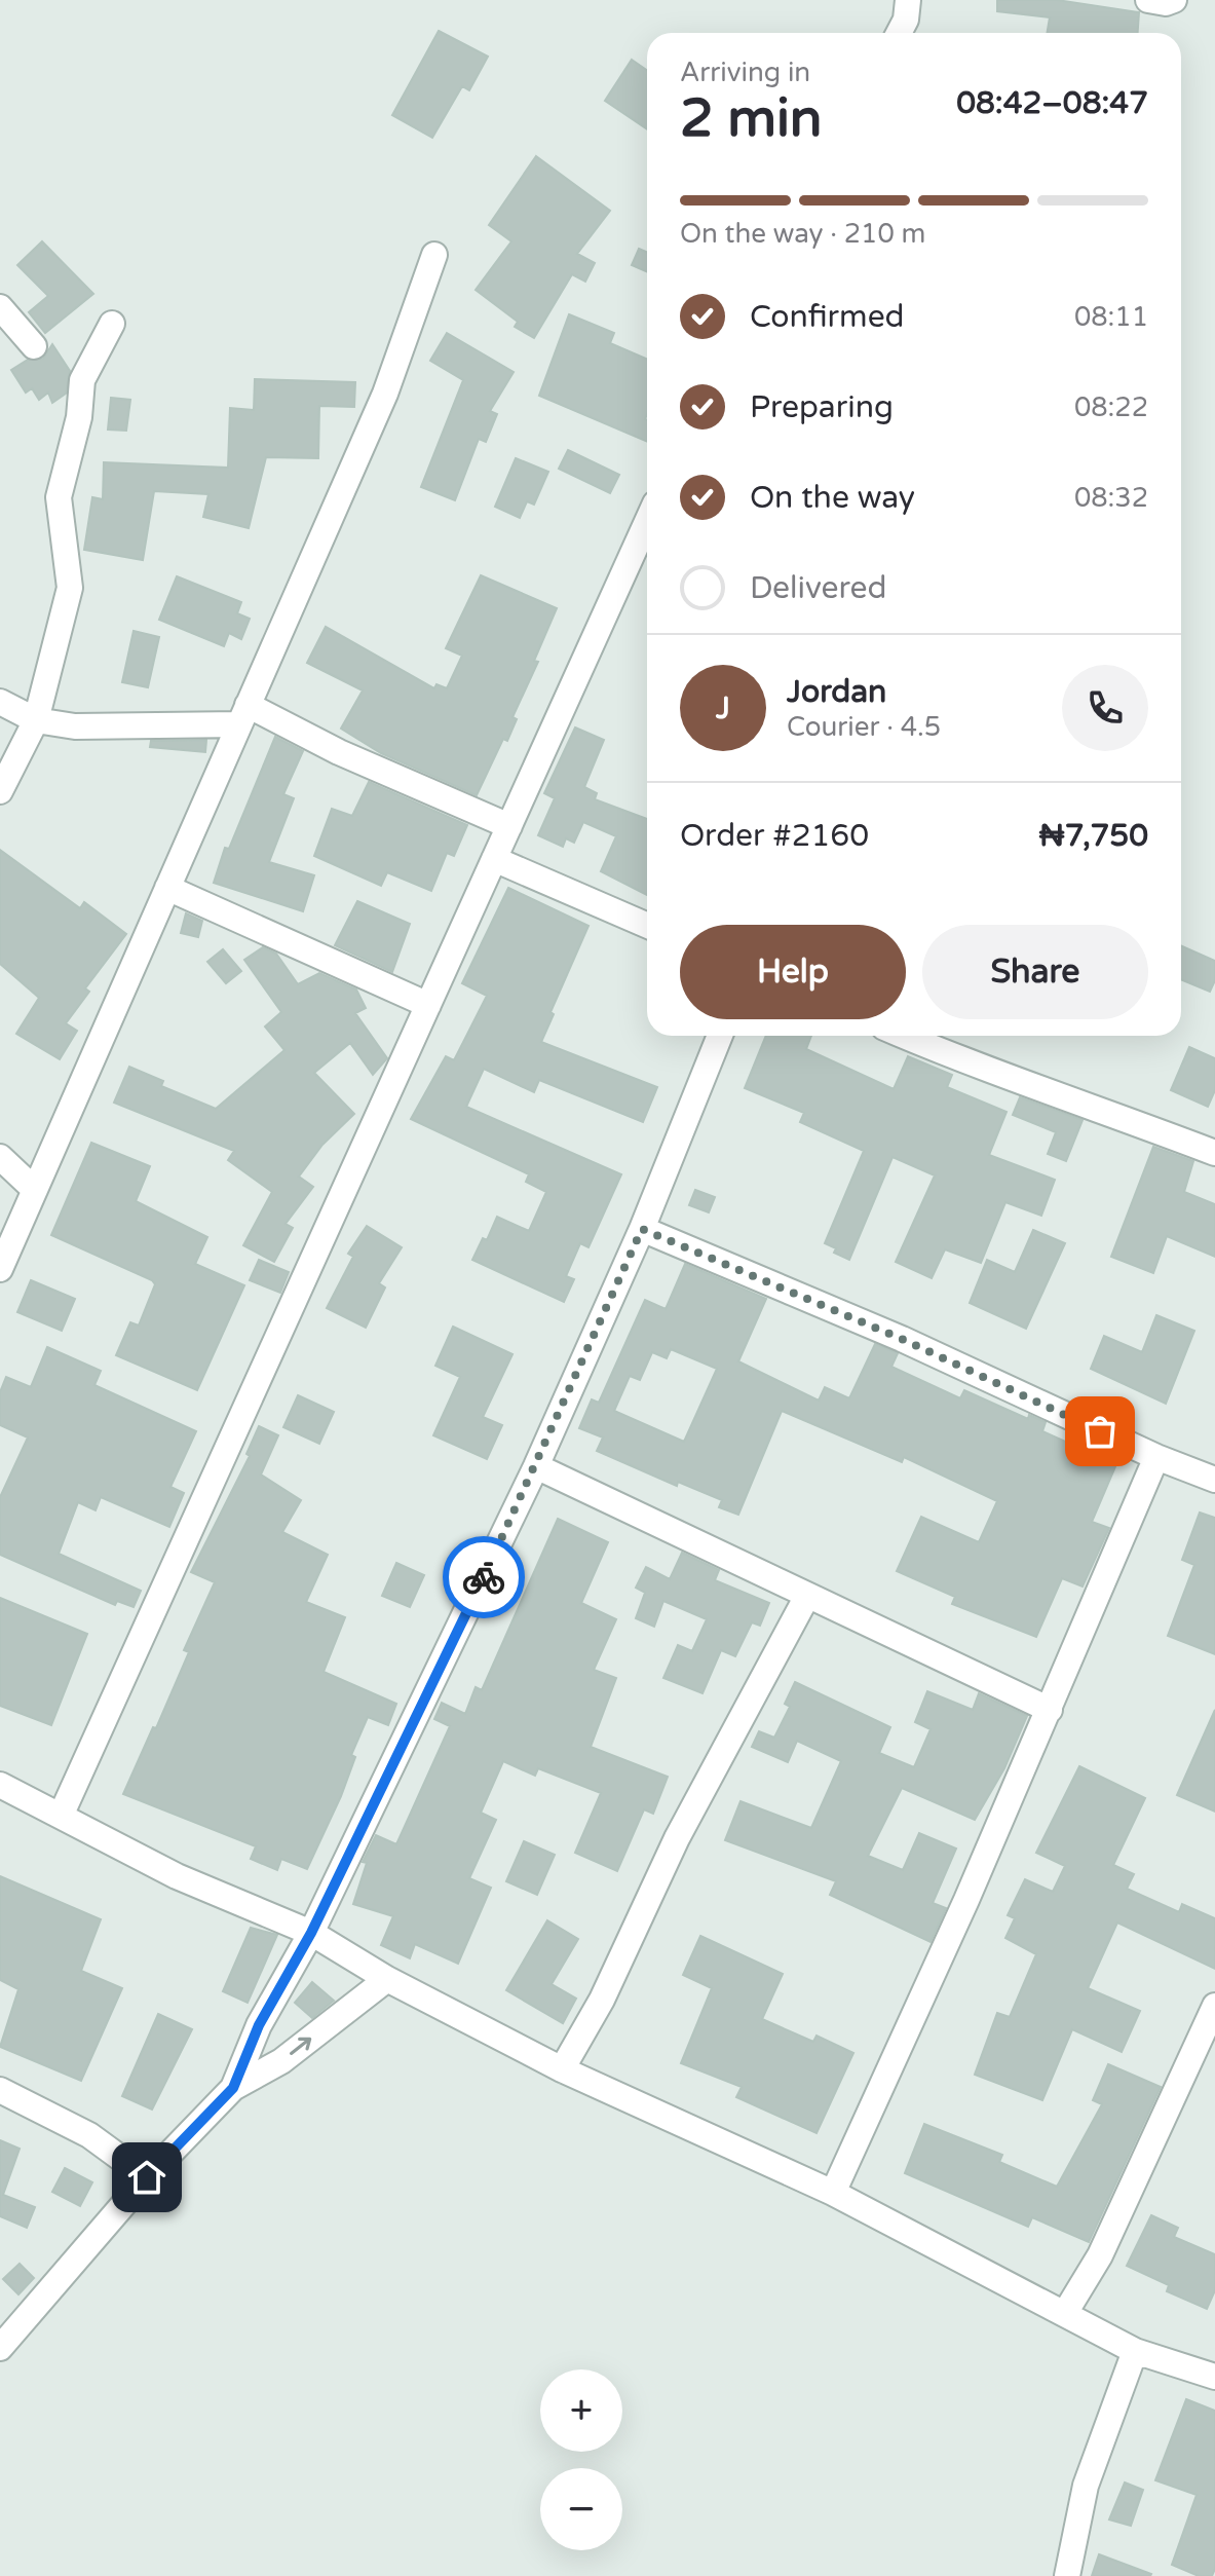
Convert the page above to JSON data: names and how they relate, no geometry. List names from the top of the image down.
{
  "page": {
    "heading": ["2 min", "Arriving in", "08:42–08:47"],
    "panel": [
      "Jordan",
      "Courier · 4.5",
      "Order #2160",
      "₦7,750"
    ],
    "bar": "On the way · 210 m",
    "list": [
      ["Confirmed", "08:11"],
      ["Preparing", "08:22"],
      ["On the way", "08:32"],
      "Delivered"
    ],
    "round": "J",
    "buttons": ["Help", "Share"],
    "map_buttons": ["+", "−"]
  }
}
